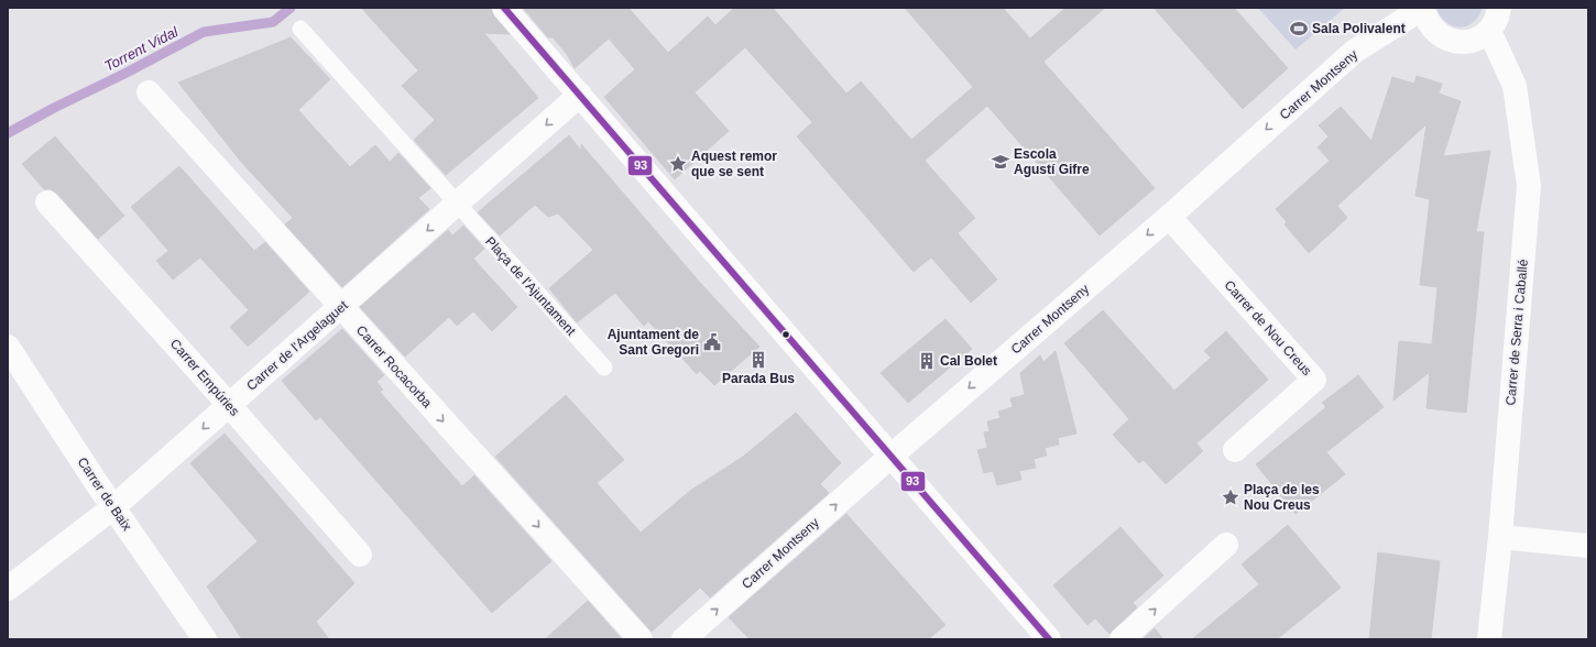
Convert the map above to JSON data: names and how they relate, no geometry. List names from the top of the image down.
{
  "streets": {
    "street": [
      "Carrer Montseny",
      "Carrer de Nou Creus",
      "Carrer de Serra i Caballé",
      "Carrer de l'Argelaguet",
      "Carrer Rocacorba",
      "Carrer Empúries",
      "Carrer de Baix"
    ],
    "lane": ["Plaça de l'Ajuntament"]
  },
  "crossings": [
    ["Carrer Montseny", "Carrer de Nou Creus"],
    ["Plaça de l'Ajuntament", "Carrer de l'Argelaguet"],
    ["Carrer de l'Argelaguet", "Carrer Rocacorba"],
    ["Carrer de l'Argelaguet", "Carrer Empúries"],
    ["Carrer de l'Argelaguet", "Carrer de Baix"]
  ],
  "one_way": ["Carrer de l'Argelaguet", "Carrer Rocacorba"],
  "water": ["Torrent Vidal"],
  "places": {
    "sports": ["Sala Polivalent"],
    "school or university": ["Escola Agustí Gifre"],
    "place": ["Aquest remor que se sent", "Plaça de les Nou Creus"],
    "public building": ["Ajuntament de Sant Gregori"],
    "building": ["Parada Bus", "Cal Bolet"]
  },
  "lines": ["transit line 93"]
}
